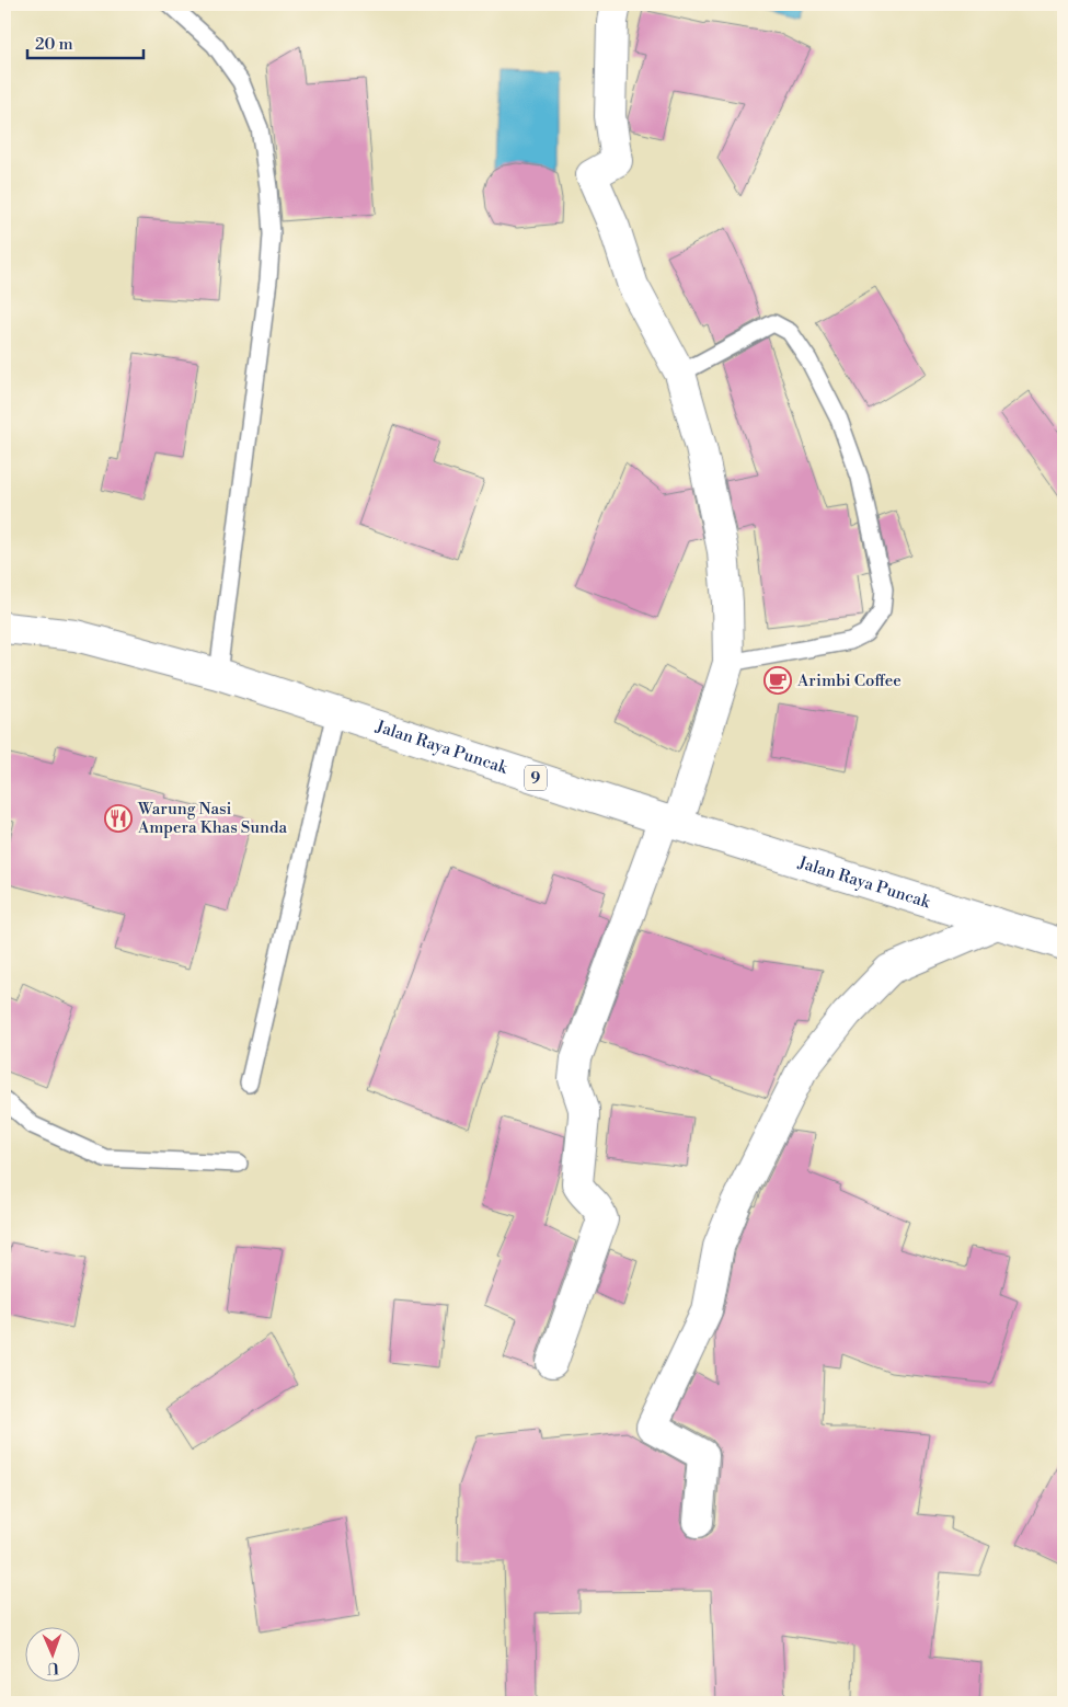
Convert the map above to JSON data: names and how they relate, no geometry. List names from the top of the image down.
{
  "streets": {
    "main road": ["Jalan Raya Puncak", "9"]
  },
  "places": {
    "cafe": ["Arimbi Coffee"],
    "restaurant": ["Warung Nasi Ampera Khas Sunda"]
  },
  "scale_bar": "20 m",
  "north": "bottom"
}
